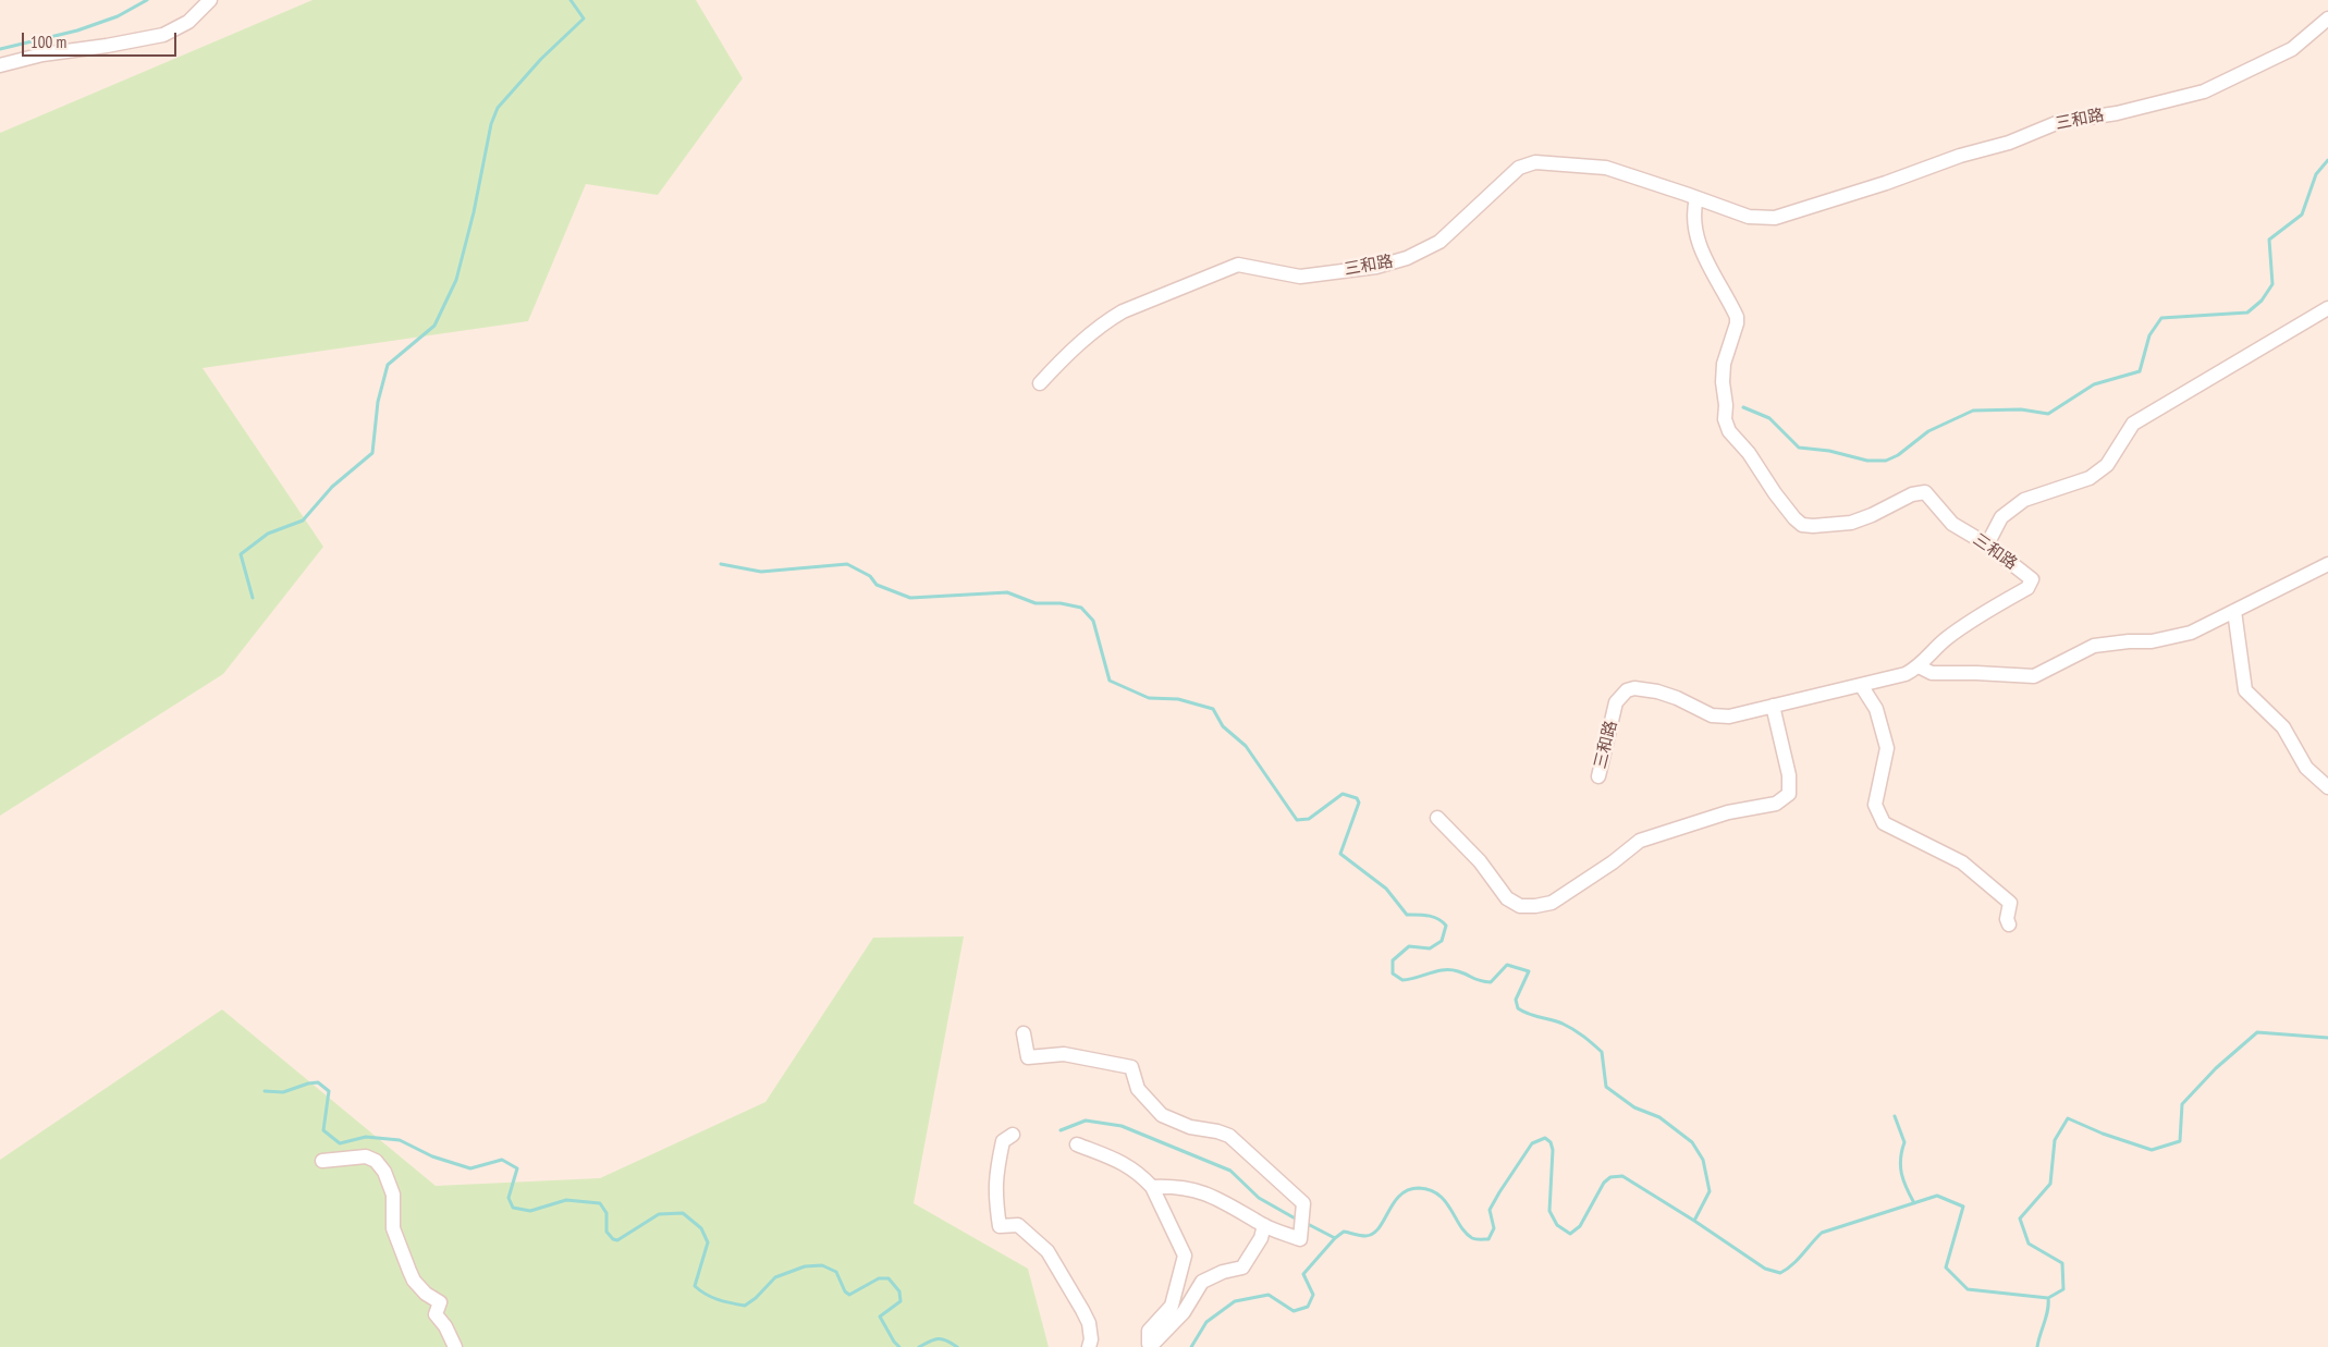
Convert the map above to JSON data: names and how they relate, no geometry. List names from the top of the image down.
{
  "streets": {
    "street": ["三和路"]
  },
  "scale_bar": "100 m"
}
